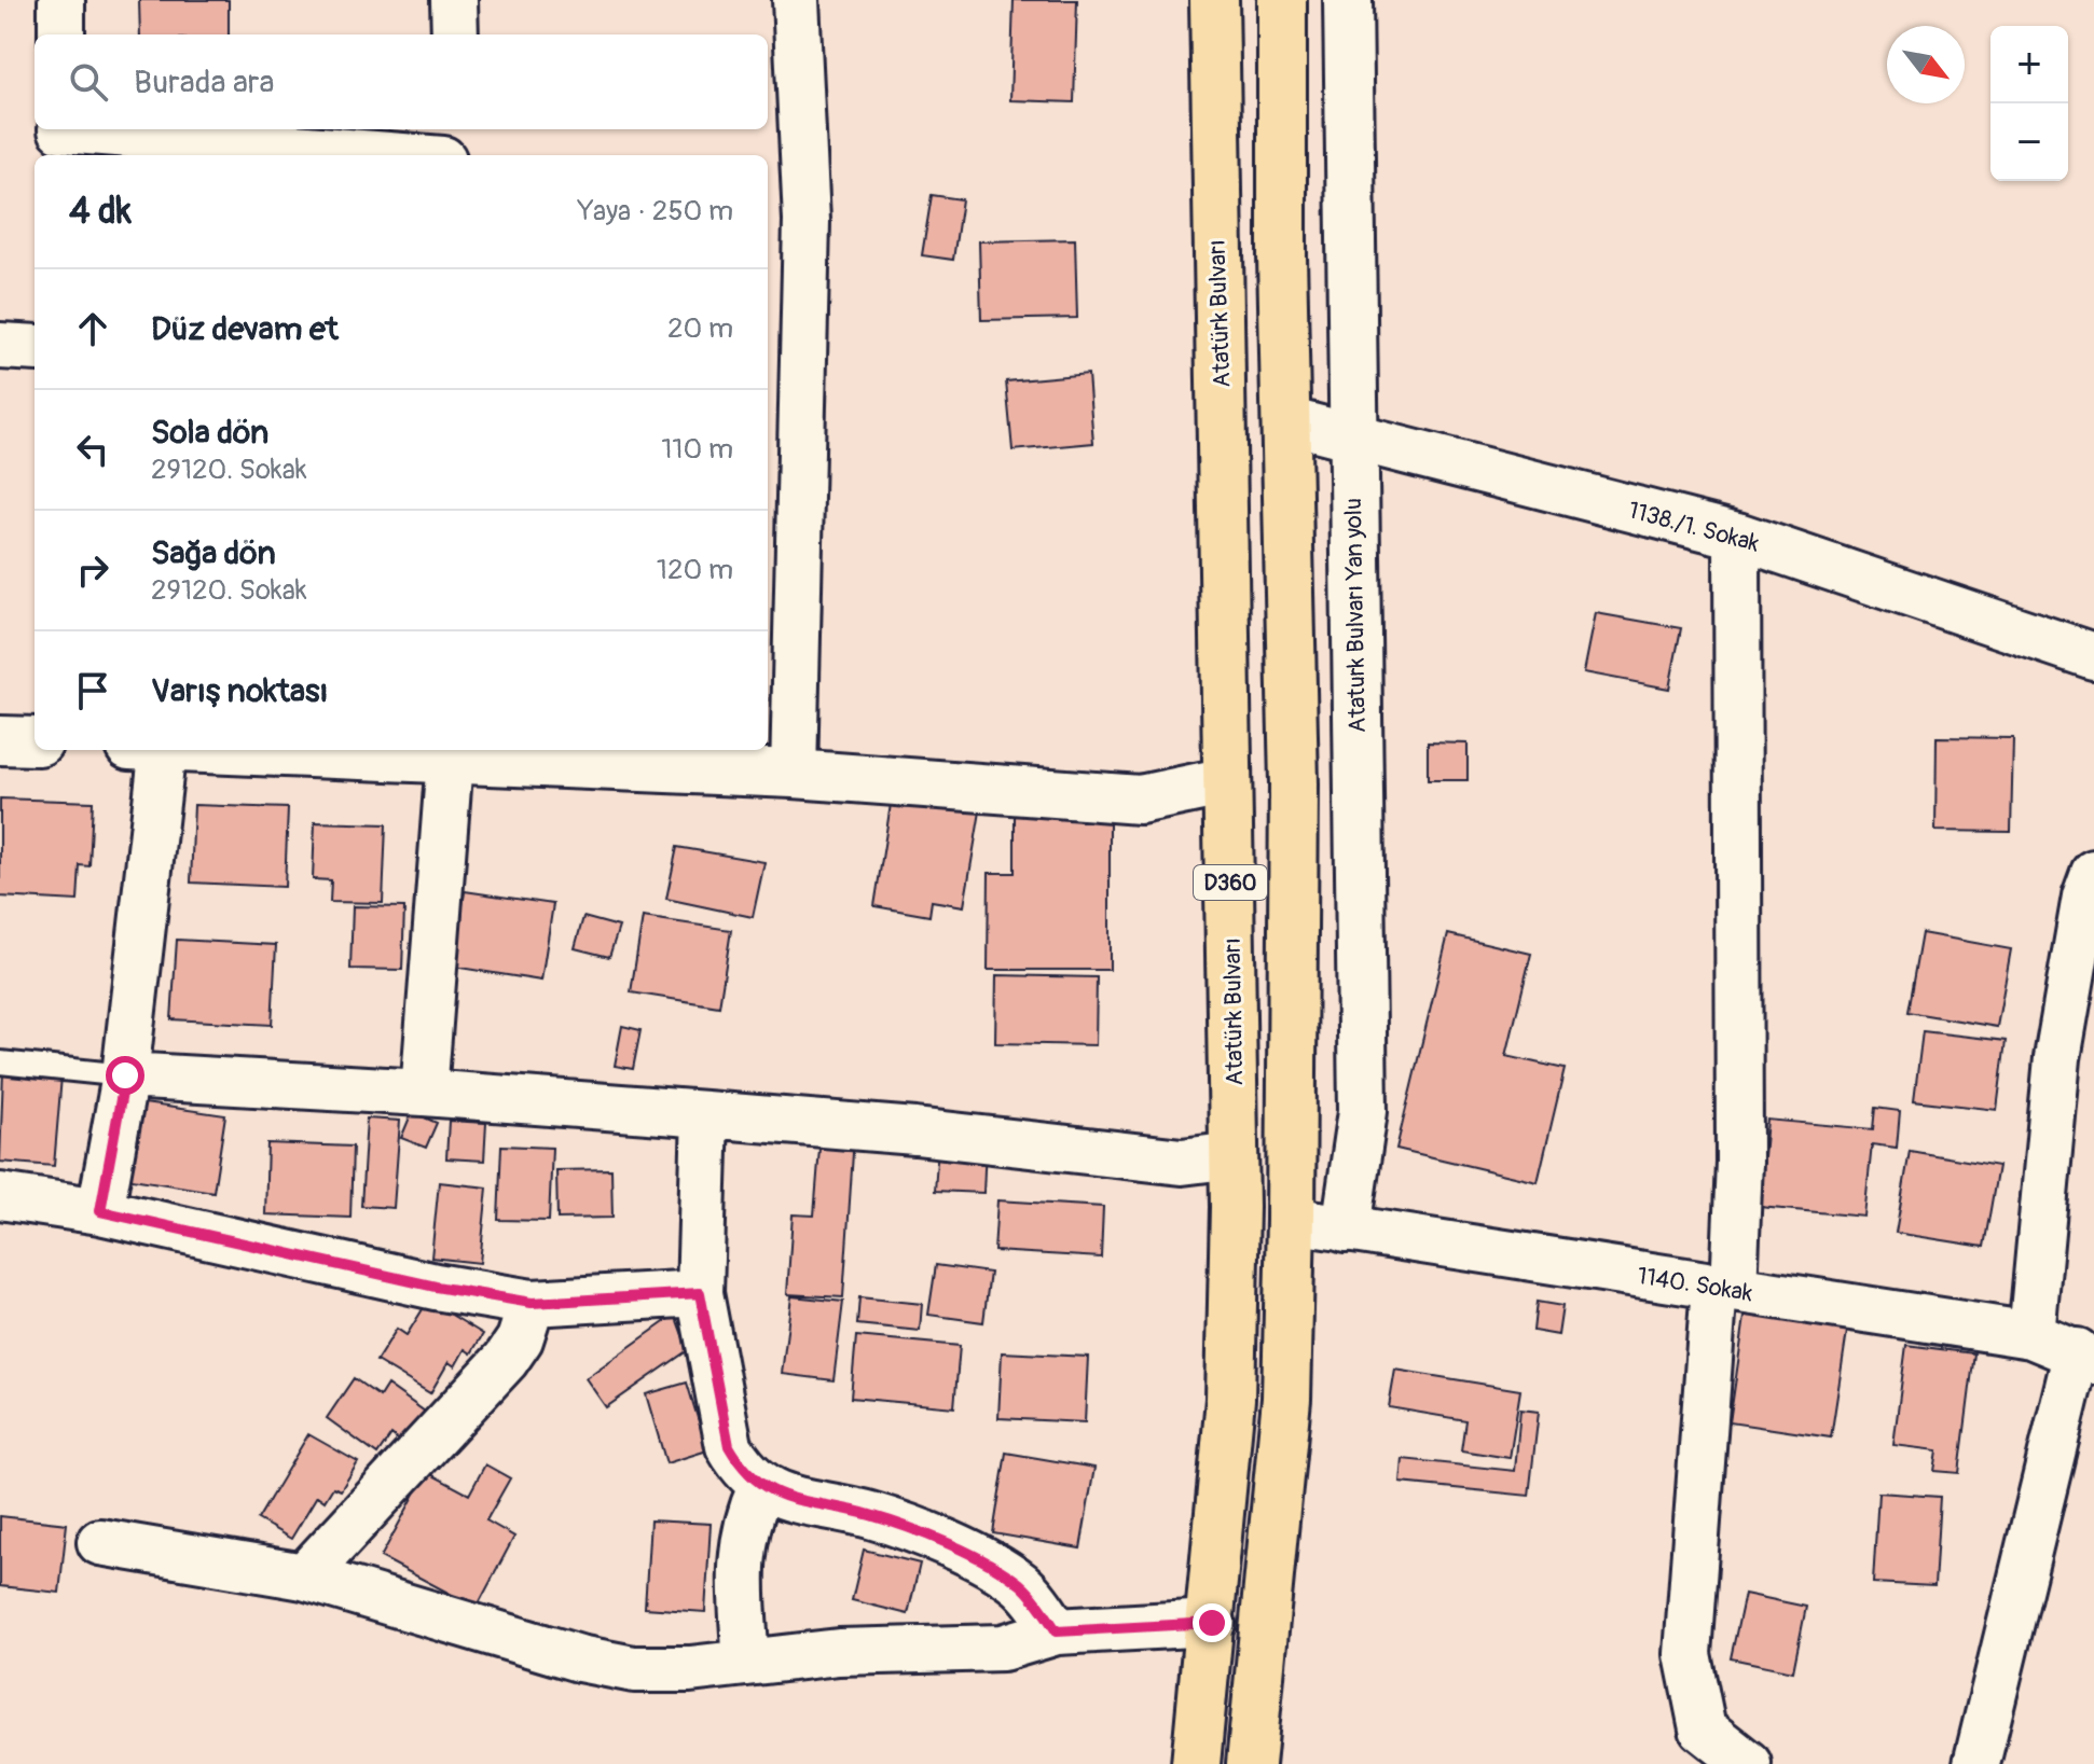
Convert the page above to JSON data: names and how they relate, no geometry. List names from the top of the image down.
{
  "streets": {
    "highway": ["Atatürk Bulvarı", "D360"],
    "street": ["1138./1. Sokak", "Ataturk Bulvarı Yan yolu", "1140. Sokak"]
  },
  "crossings": [
    ["1138./1. Sokak", "Ataturk Bulvarı Yan yolu"],
    ["1138./1. Sokak", "D360"],
    ["Ataturk Bulvarı Yan yolu", "1140. Sokak"],
    ["D360", "1140. Sokak"]
  ],
  "north": "bottom right",
  "page": {
    "map_buttons": ["+", "−"],
    "search": "Burada ara",
    "heading": ["4 dk", "Yaya · 250 m"],
    "list": [
      ["Düz devam et", "20 m"],
      ["Sola dön", "29120. Sokak", "110 m"],
      ["Sağa dön", "29120. Sokak", "120 m"],
      "Varış noktası"
    ]
  }
}
